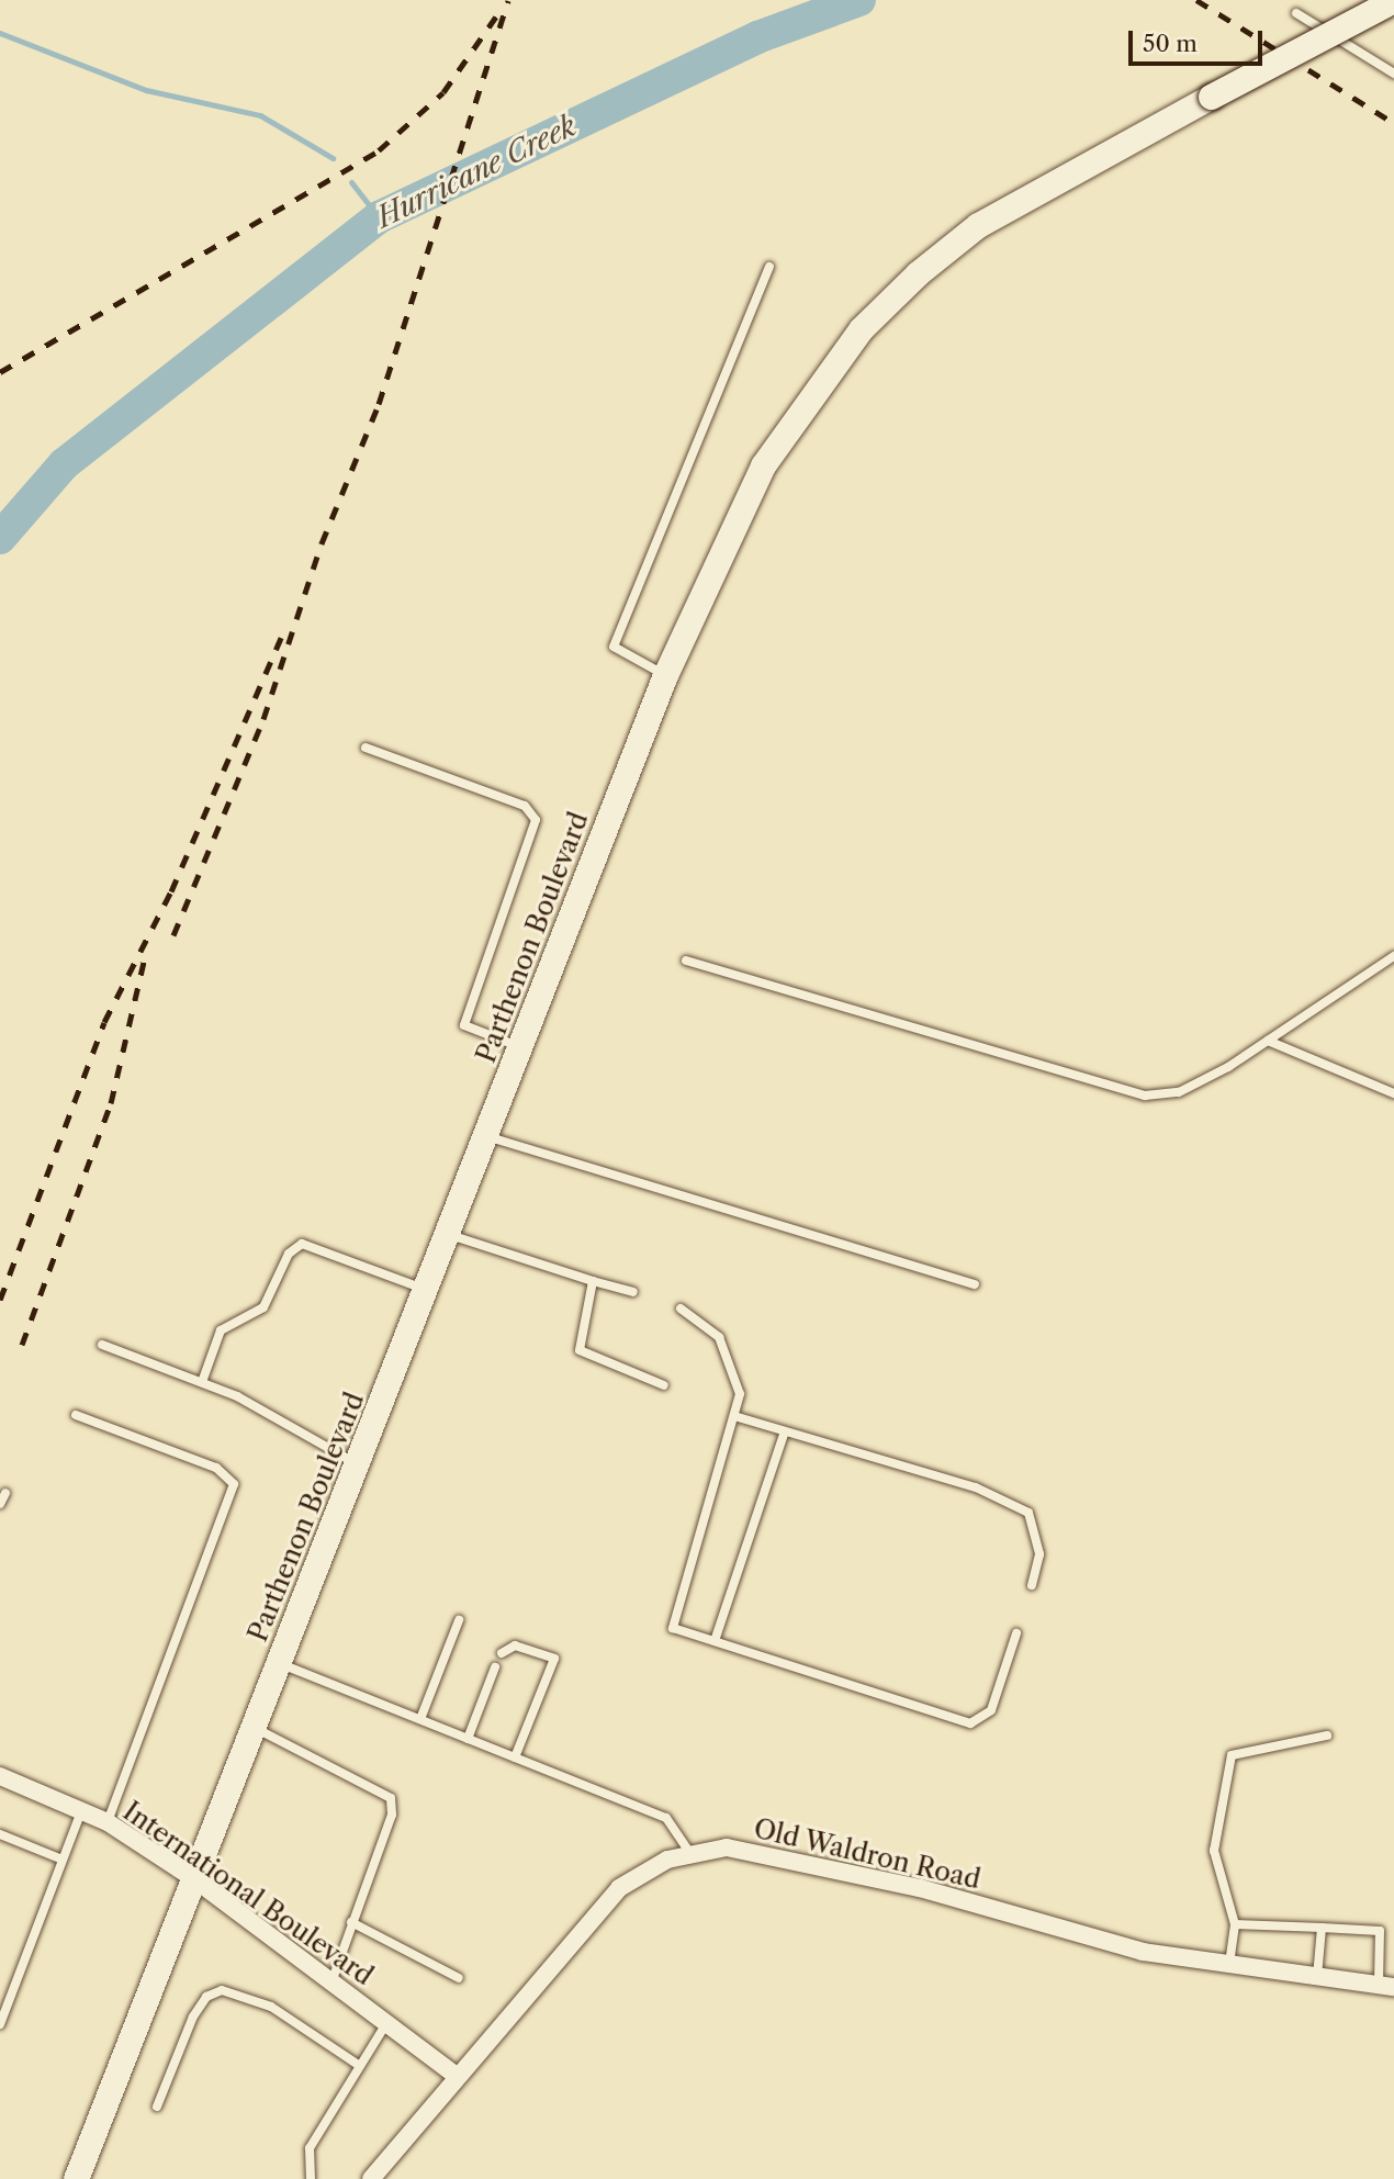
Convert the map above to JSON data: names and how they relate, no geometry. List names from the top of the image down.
{
  "streets": {
    "main road": ["Parthenon Boulevard"],
    "street": ["Old Waldron Road", "International Boulevard"]
  },
  "crossings": [
    ["Parthenon Boulevard", "International Boulevard"],
    ["Old Waldron Road", "International Boulevard"]
  ],
  "water": ["Hurricane Creek"],
  "scale_bar": "50 m"
}
